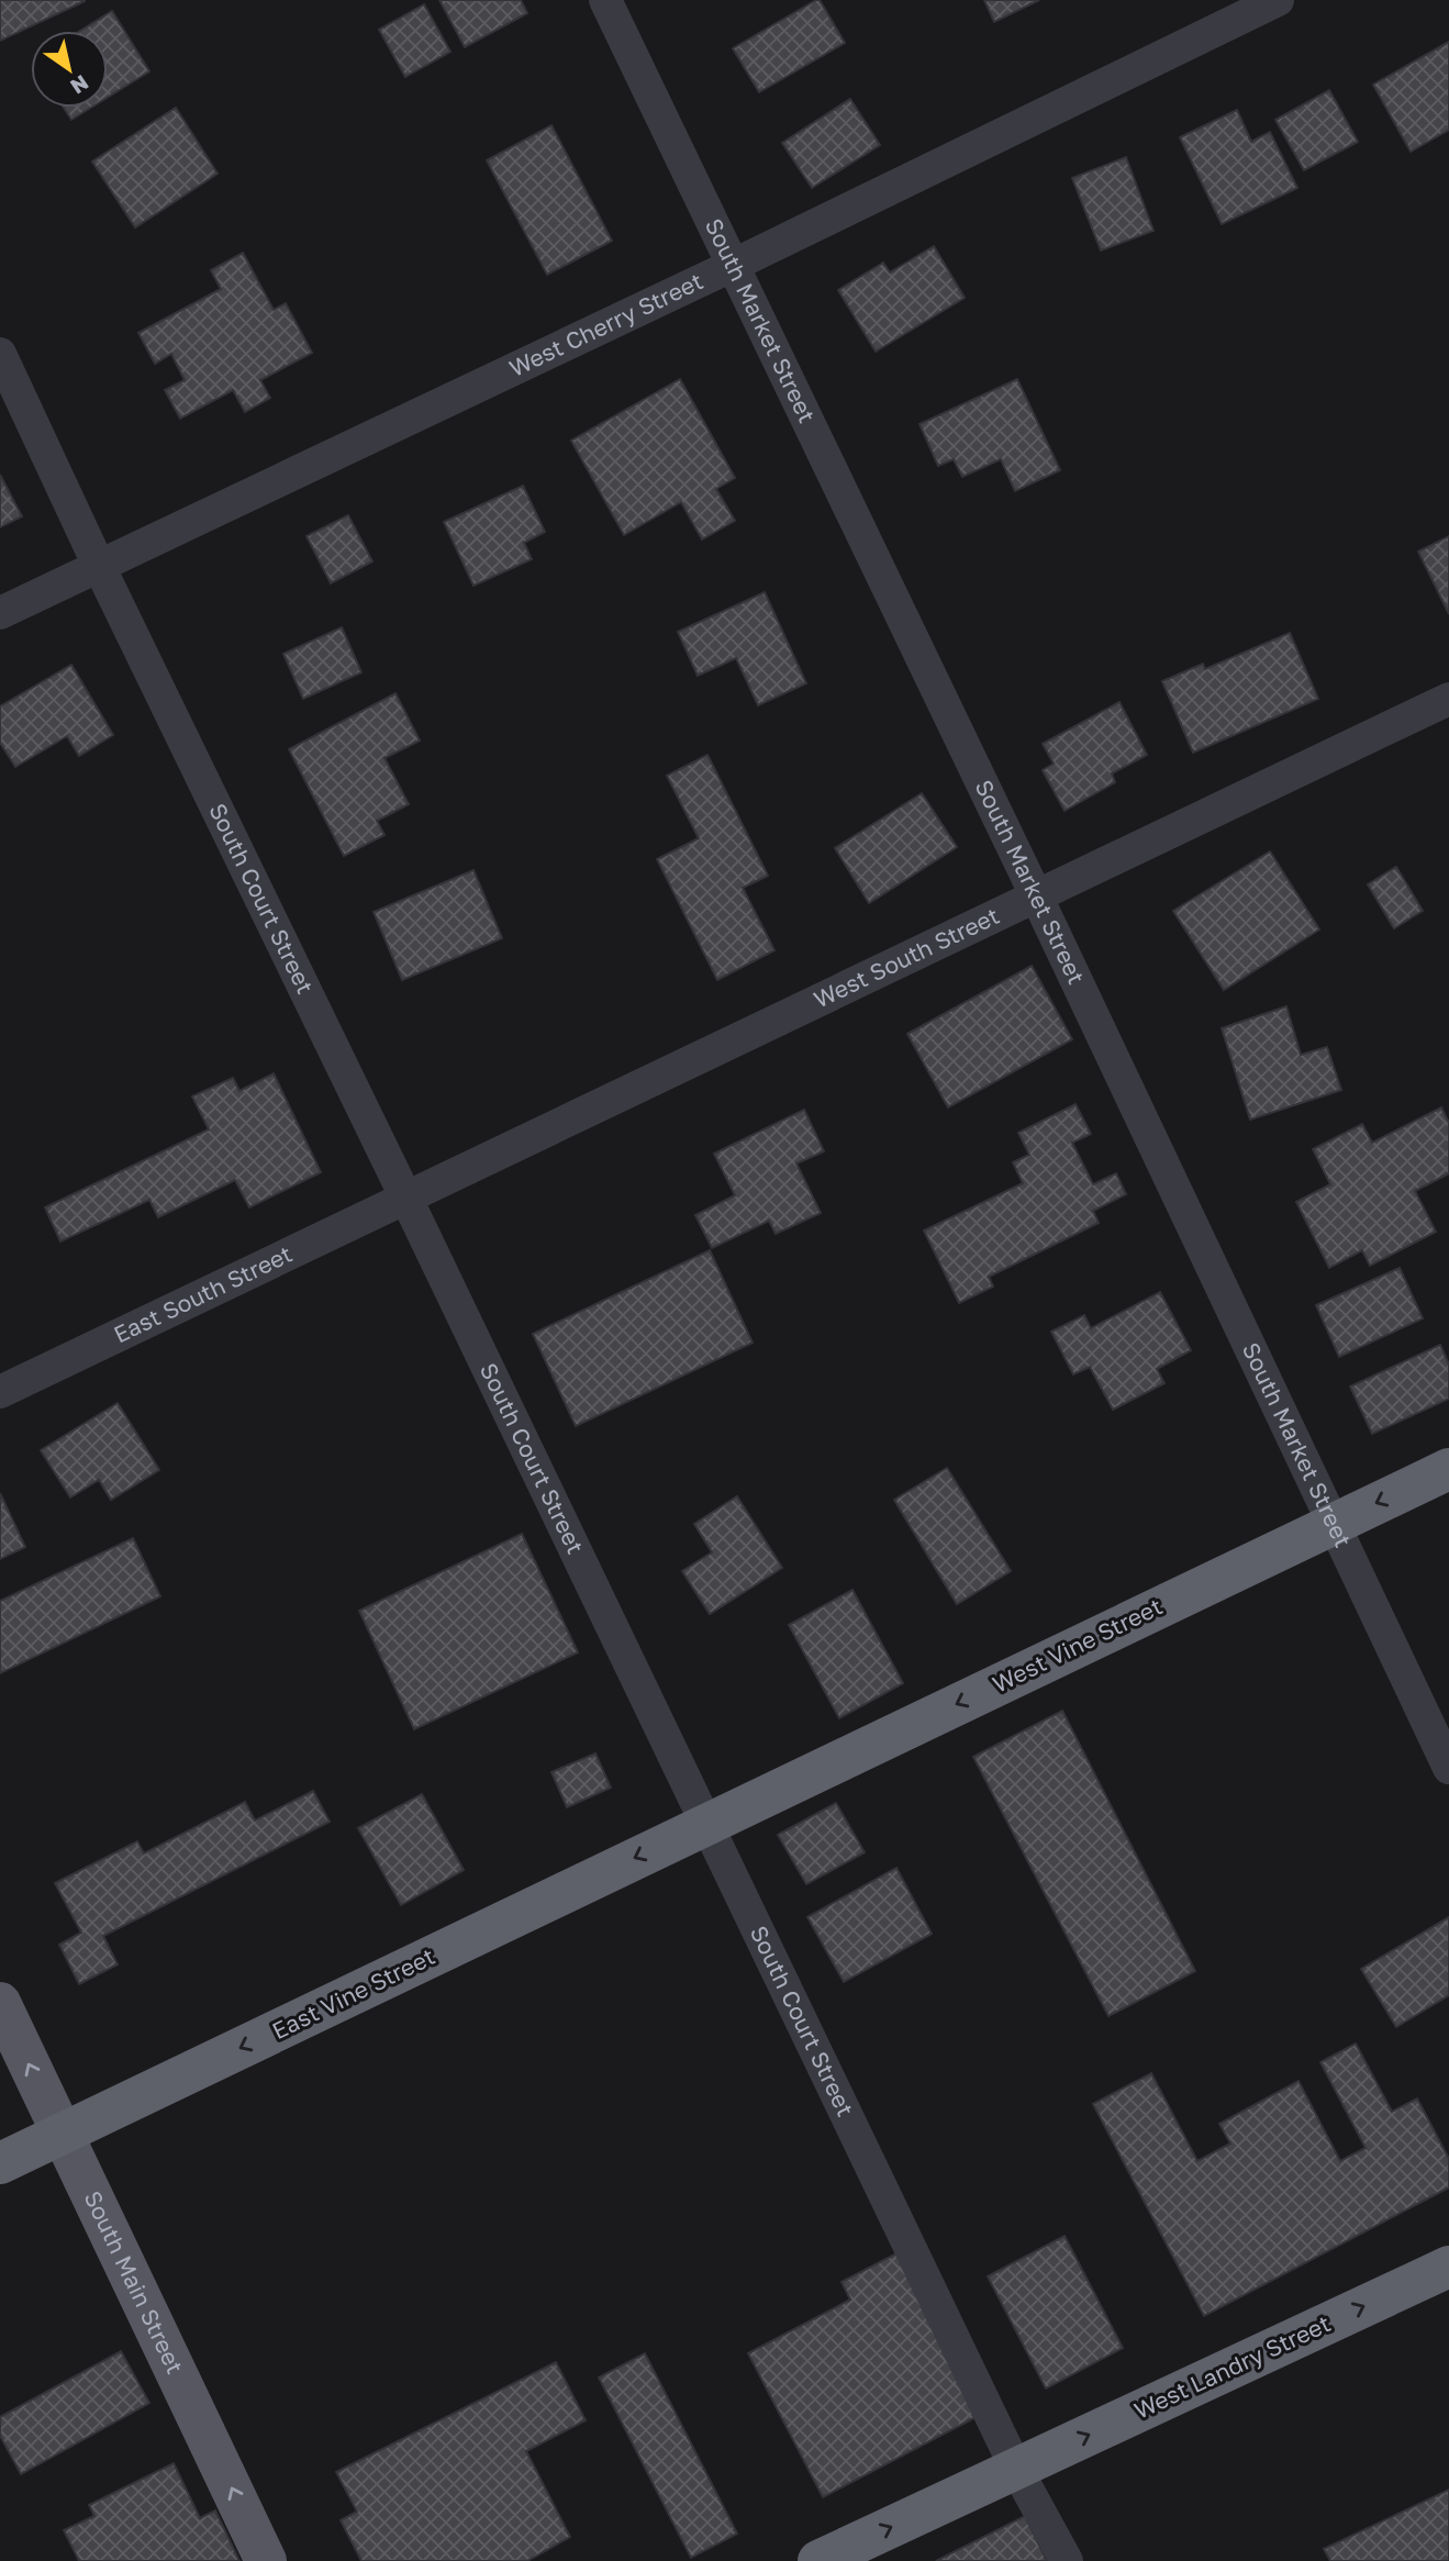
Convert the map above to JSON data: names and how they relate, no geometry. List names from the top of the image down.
{
  "streets": {
    "highway": ["West Vine Street", "East Vine Street", "West Landry Street"],
    "main road": ["South Main Street"],
    "street": [
      "South Market Street",
      "West Cherry Street",
      "South Court Street",
      "West South Street",
      "East South Street"
    ]
  },
  "crossings": [
    ["South Market Street", "West Cherry Street"],
    ["South Market Street", "West South Street"],
    ["South Market Street", "West Vine Street"],
    ["West Cherry Street", "South Court Street"],
    ["South Court Street", "West South Street"],
    ["South Court Street", "East South Street"],
    ["South Court Street", "West Vine Street"],
    ["South Court Street", "East Vine Street"],
    ["South Court Street", "West Landry Street"],
    ["West South Street", "East South Street"],
    ["West Vine Street", "East Vine Street"],
    ["East Vine Street", "South Main Street"]
  ],
  "one_way": [
    "West Vine Street",
    "East Vine Street",
    "South Main Street",
    "West Landry Street"
  ],
  "north": "bottom right"
}
